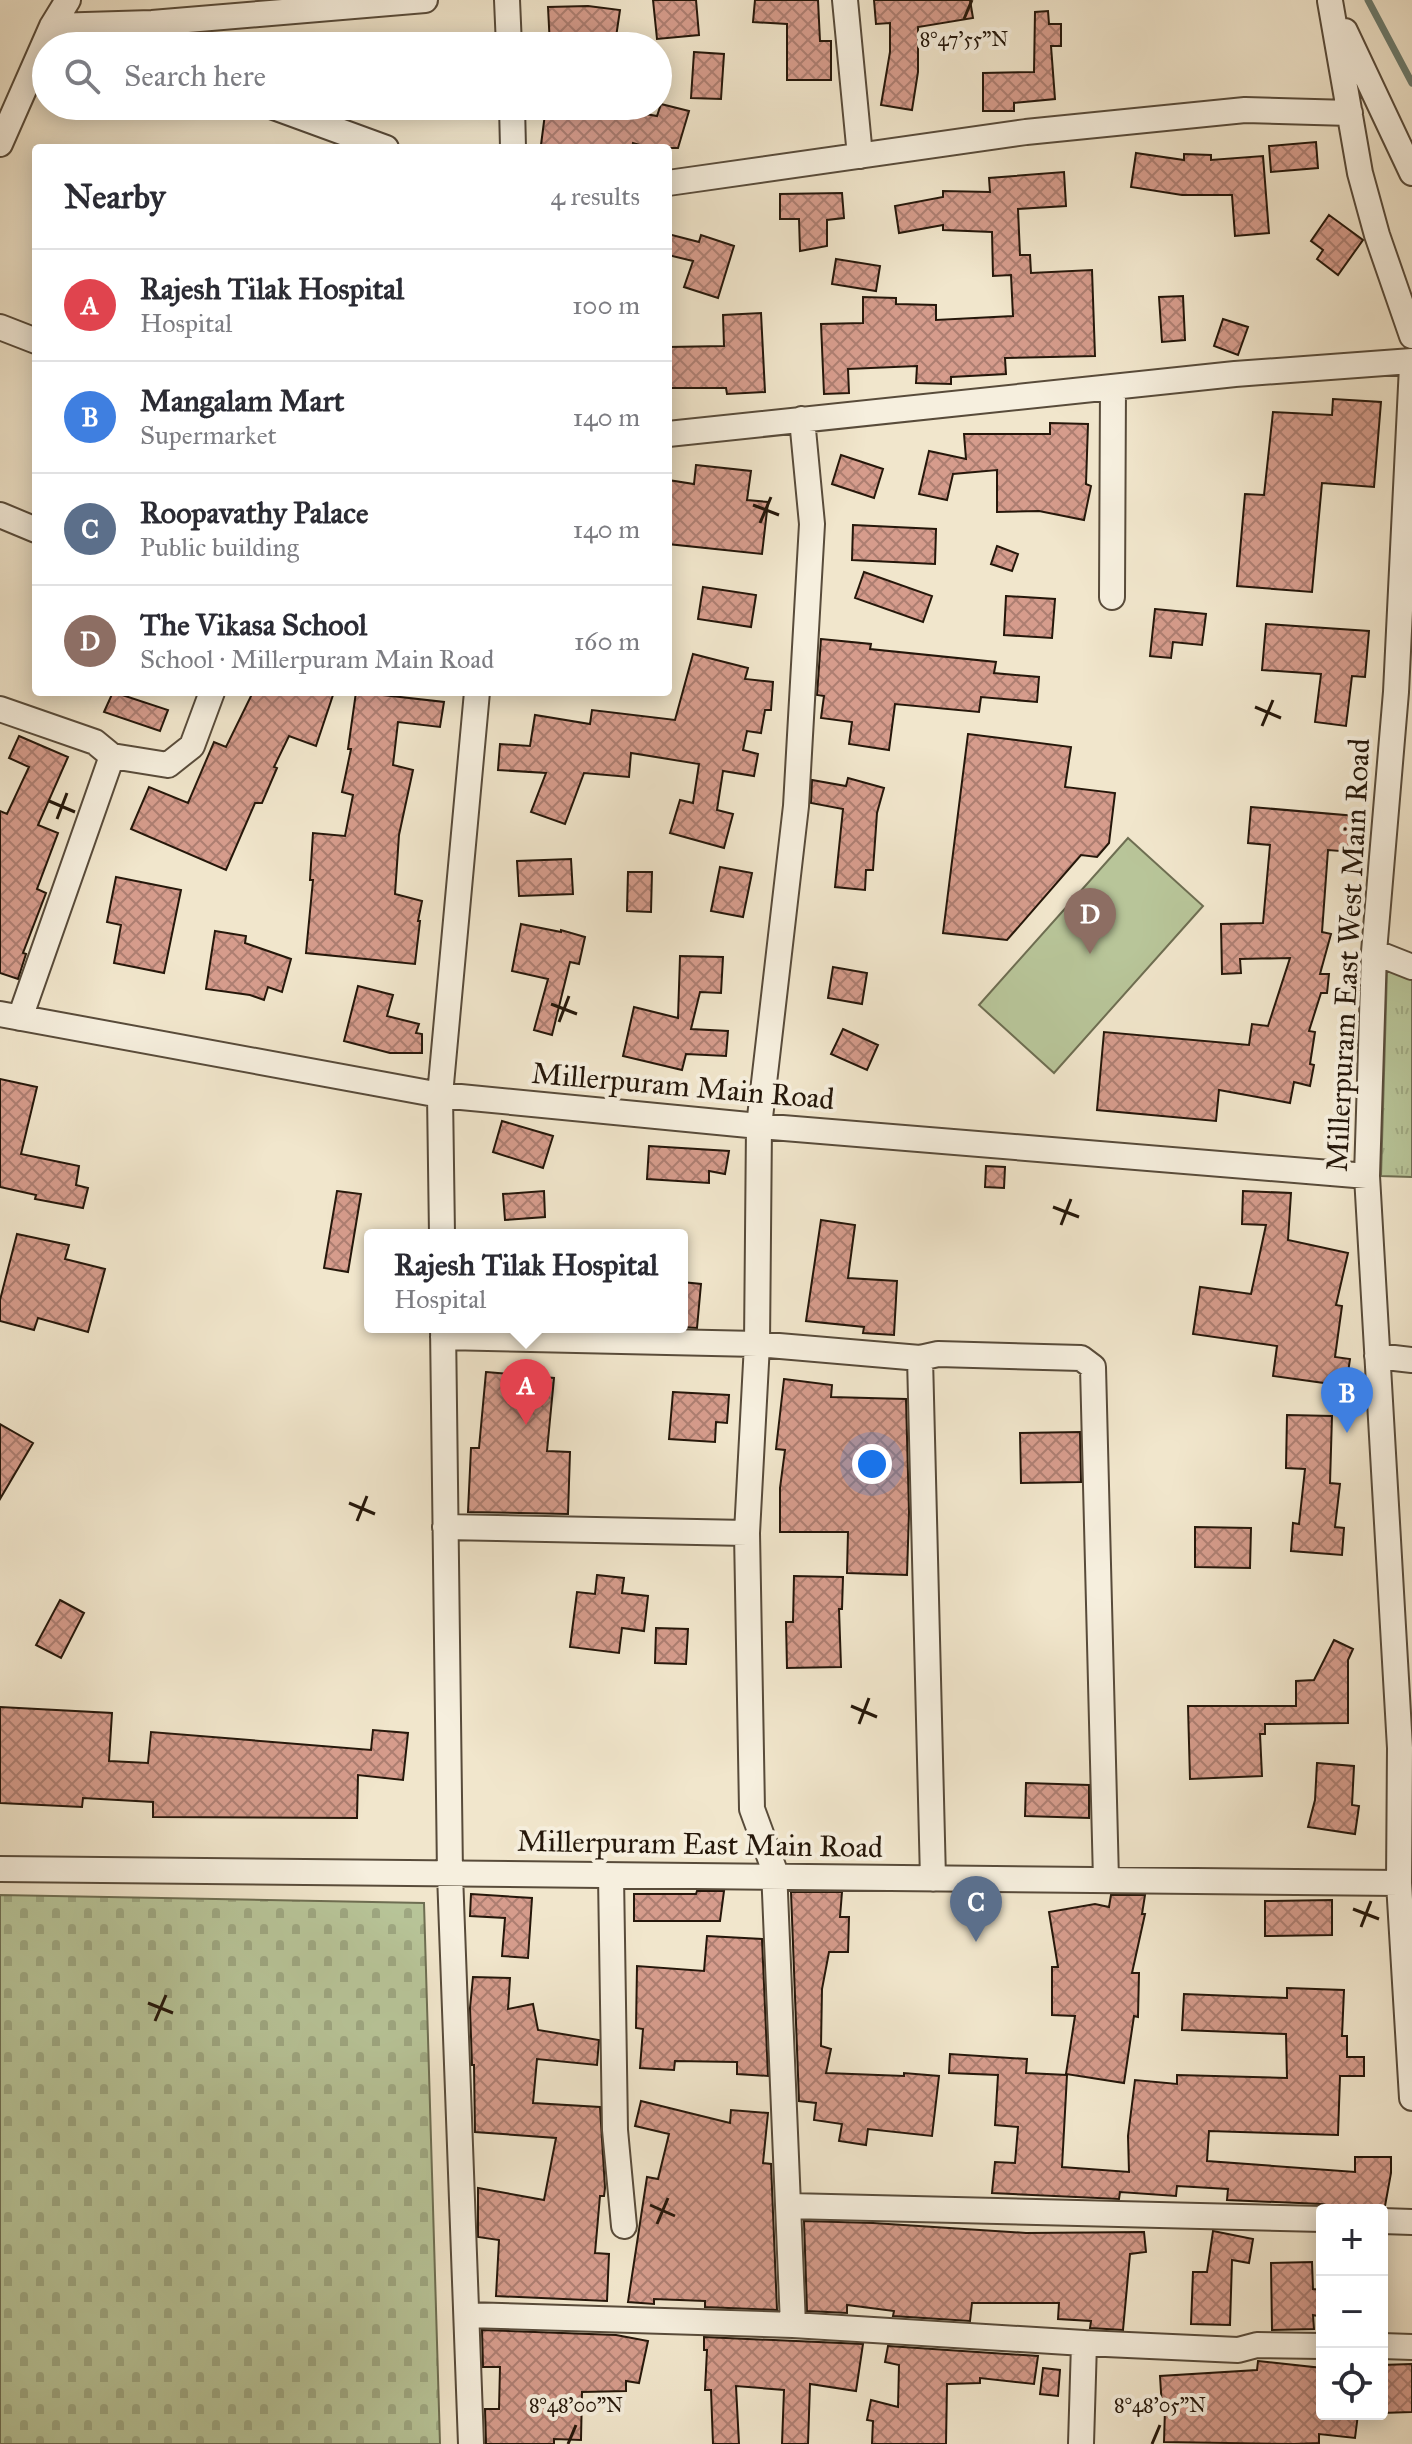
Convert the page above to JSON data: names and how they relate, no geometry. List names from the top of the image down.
{
  "streets": {
    "street": ["Millerpuram East West Main Road", "Millerpuram Main Road", "Millerpuram East Main Road"]
  },
  "crossings": [
    ["Millerpuram East West Main Road", "Millerpuram Main Road"],
    ["Millerpuram East West Main Road", "Millerpuram East Main Road"]
  ],
  "page": {
    "search": "Search here",
    "heading": ["Nearby", "4 results"],
    "list": [
      {
        "mark": "A",
        "name": "Rajesh Tilak Hospital",
        "note": "Hospital",
        "value": "100 m"
      },
      {
        "mark": "B",
        "name": "Mangalam Mart",
        "note": "Supermarket",
        "value": "140 m"
      },
      {
        "mark": "C",
        "name": "Roopavathy Palace",
        "note": "Public building",
        "value": "140 m"
      },
      {
        "mark": "D",
        "name": "The Vikasa School",
        "note": "School · Millerpuram Main Road",
        "value": "160 m"
      }
    ],
    "pins": [
      "D",
      "A",
      "B",
      "C"
    ],
    "popup": ["Rajesh Tilak Hospital", "Hospital"],
    "map_buttons": ["+", "−"]
  },
  "coordinates": ["8°47'55\"N", "8°48'00\"N", "8°48'05\"N"]
}
